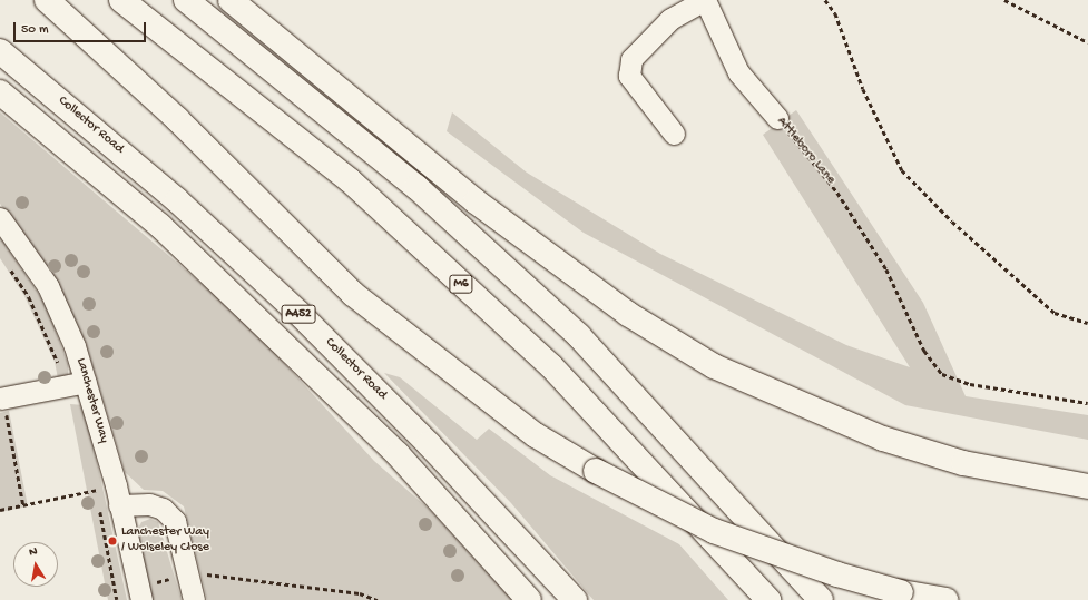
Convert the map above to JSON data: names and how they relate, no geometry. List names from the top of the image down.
{
  "streets": {
    "highway": ["Collector Road", "M6", "A452"],
    "street": ["Attleboro Lane", "Lanchester Way"]
  },
  "places": ["Lanchester Way / Wolseley Close"],
  "scale_bar": "50 m",
  "north": "top"
}
